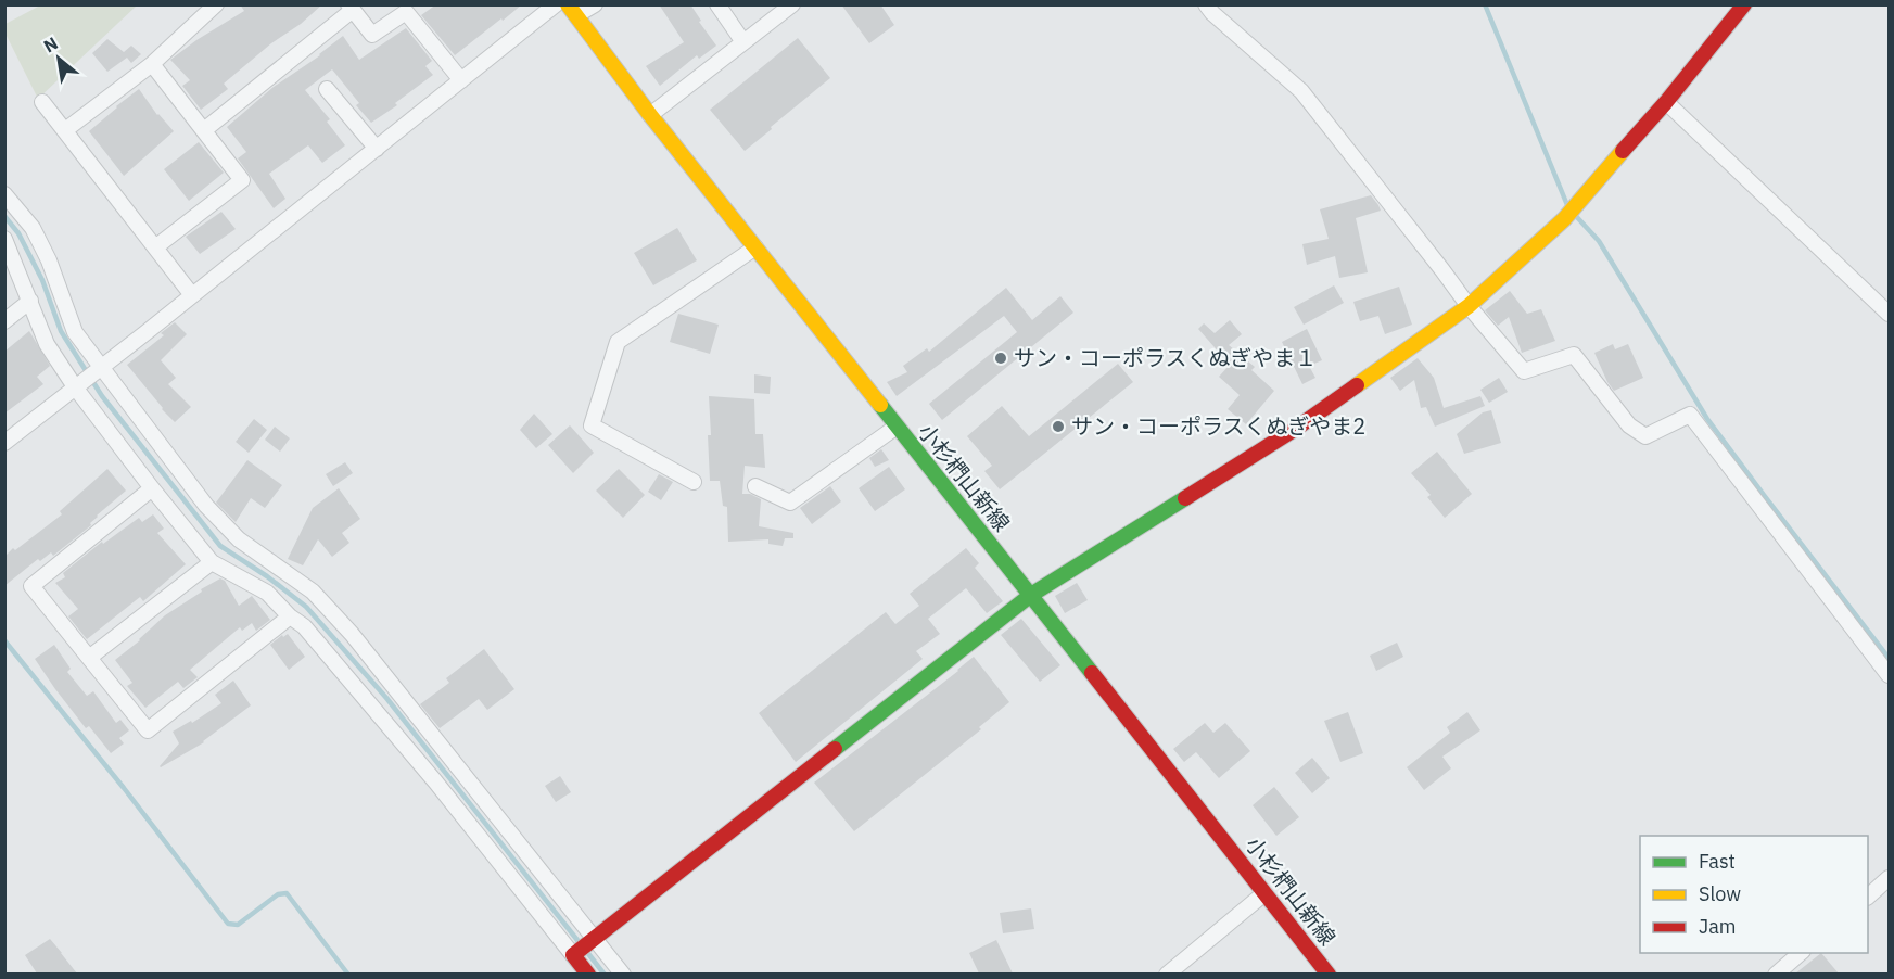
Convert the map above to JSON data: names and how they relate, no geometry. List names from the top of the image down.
{
  "streets": {
    "street": ["小杉椚山新線"]
  },
  "places": ["サン・コーポラスくぬぎやま１", "サン・コーポラスくぬぎやま2"],
  "legend": ["Fast", "Slow", "Jam"],
  "north": "top left"
}
